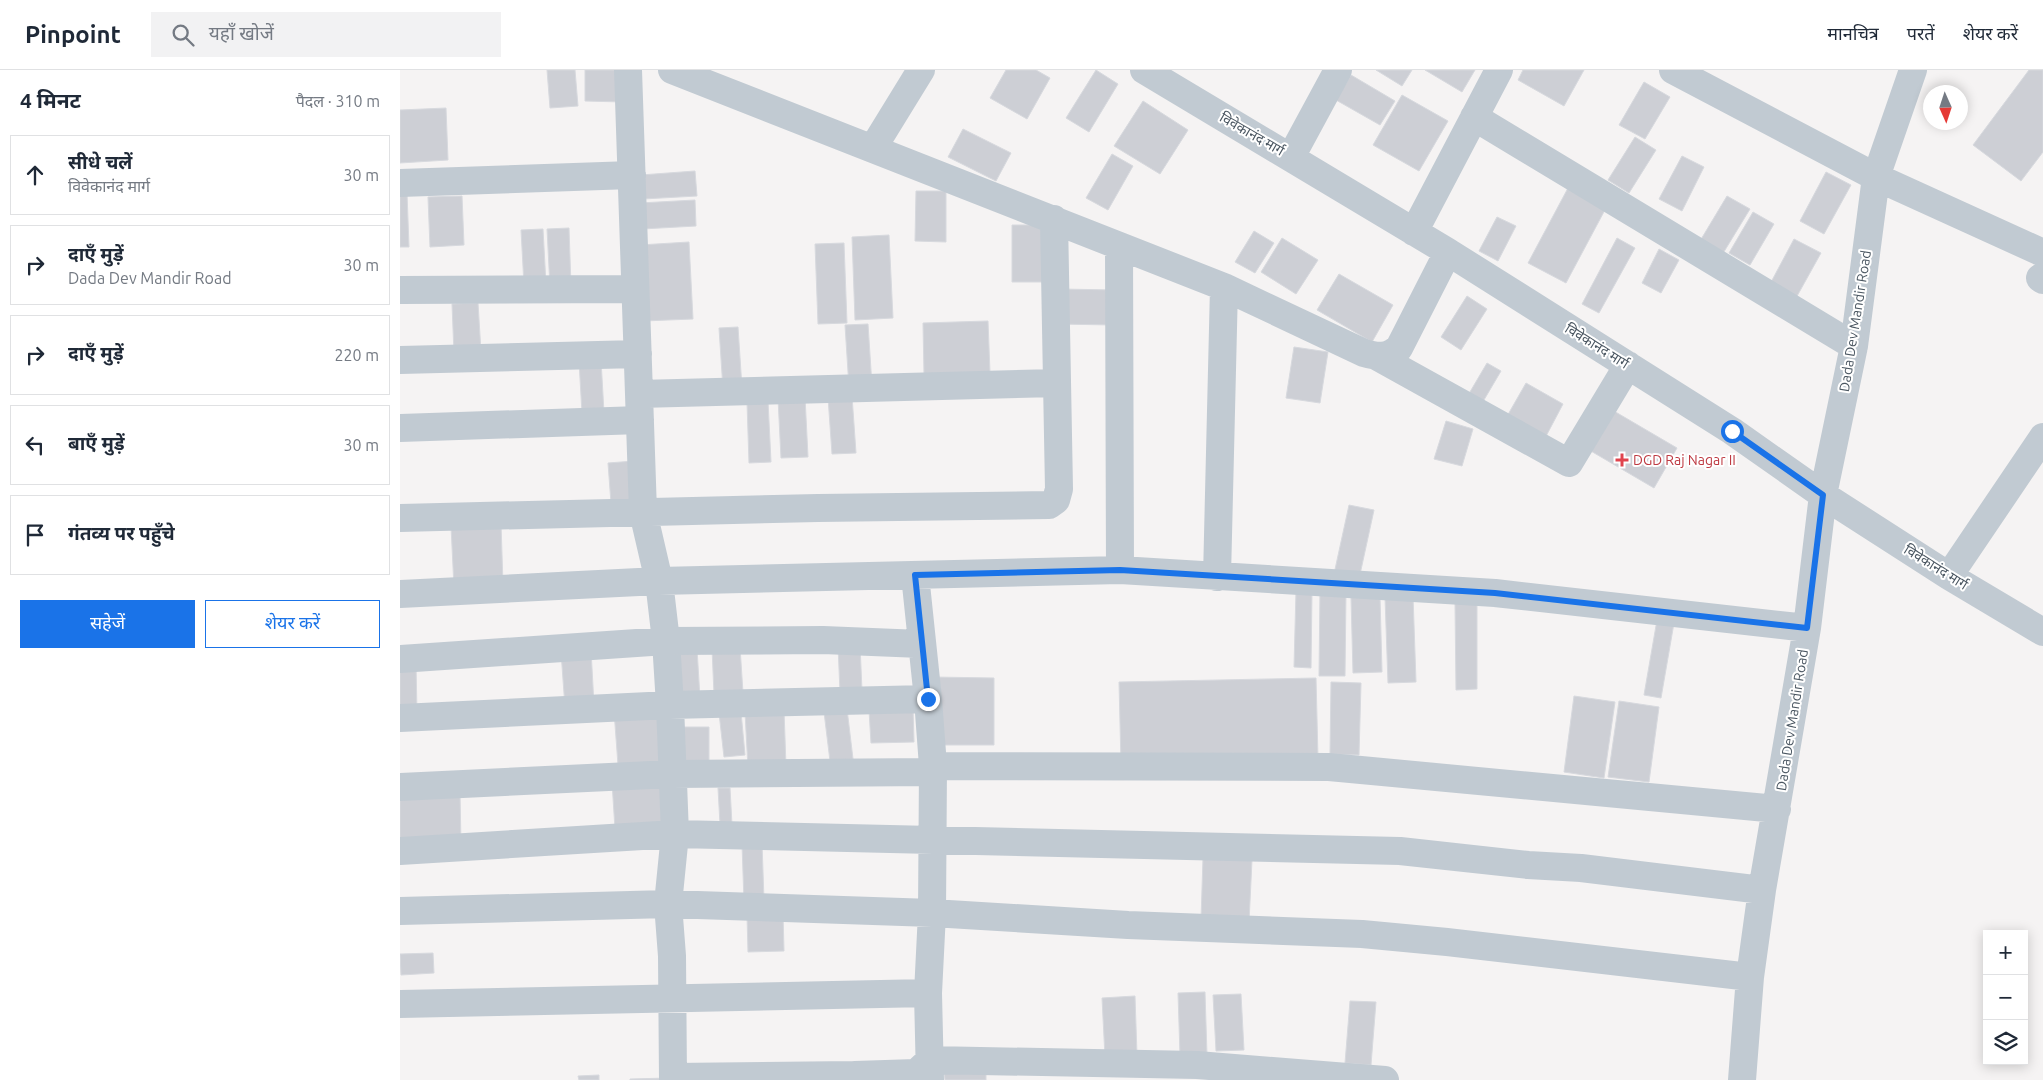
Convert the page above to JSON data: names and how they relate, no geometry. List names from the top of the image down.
{
  "streets": {
    "street": ["विवेकानंद मार्ग", "Dada Dev Mandir Road"]
  },
  "crossings": [
    ["विवेकानंद मार्ग", "Dada Dev Mandir Road"]
  ],
  "places": {
    "health": ["DGD Raj Nagar II"]
  },
  "north": "bottom",
  "page": {
    "header": "Pinpoint",
    "search": "यहाँ खोजें",
    "nav": ["मानचित्र", "परतें", "शेयर करें"],
    "heading": ["4 मिनट", "पैदल · 310 m"],
    "list": [
      ["सीधे चलें", "विवेकानंद मार्ग", "30 m"],
      ["दाएँ मुड़ें", "Dada Dev Mandir Road", "30 m"],
      ["दाएँ मुड़ें", "220 m"],
      ["बाएँ मुड़ें", "30 m"],
      "गंतव्य पर पहुँचे"
    ],
    "buttons": ["सहेजें", "शेयर करें"],
    "map_buttons": ["+", "−"]
  }
}
